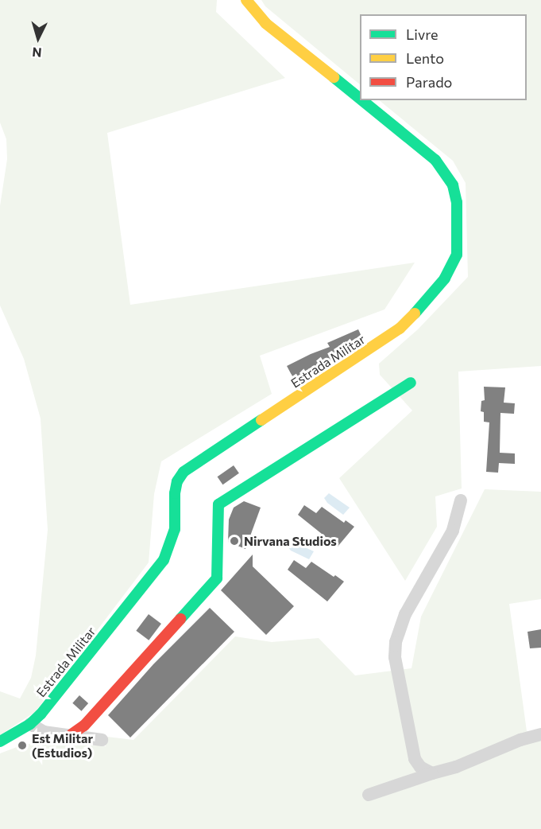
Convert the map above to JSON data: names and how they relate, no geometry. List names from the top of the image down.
{
  "streets": {
    "street": ["Estrada Militar"]
  },
  "places": ["Nirvana Studios", "Est Militar (Estudios)"],
  "legend": ["Livre", "Lento", "Parado"],
  "north": "bottom"
}
